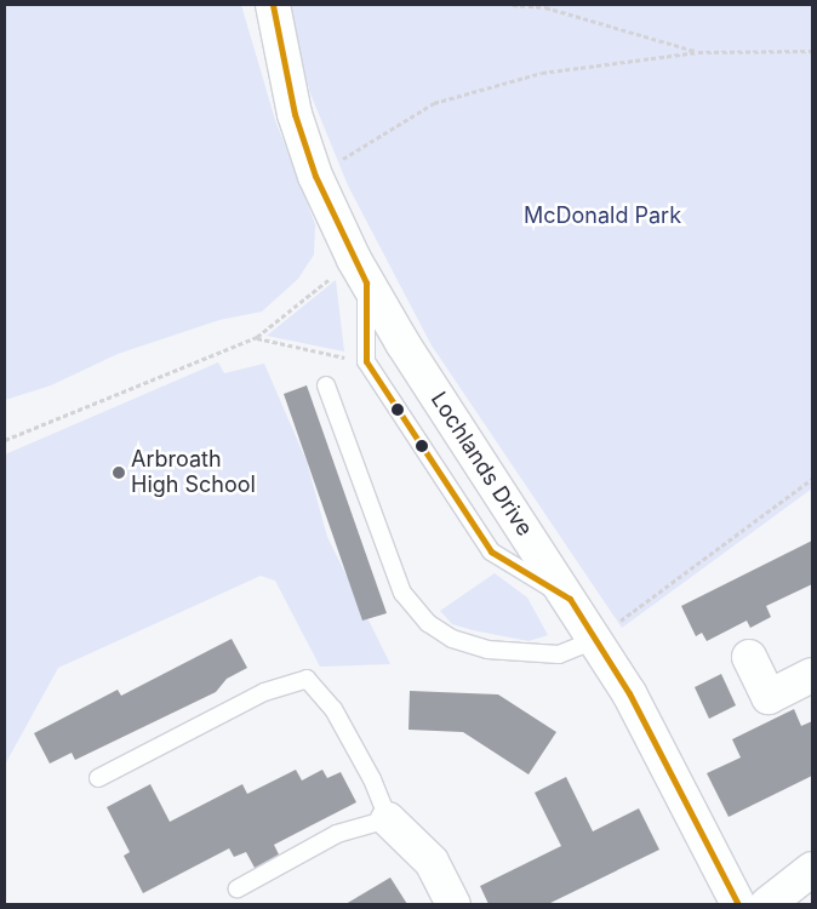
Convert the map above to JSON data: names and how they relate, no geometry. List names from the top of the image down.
{
  "streets": {
    "street": ["Lochlands Drive"]
  },
  "parks": ["McDonald Park"],
  "places": ["Arbroath High School"]
}
